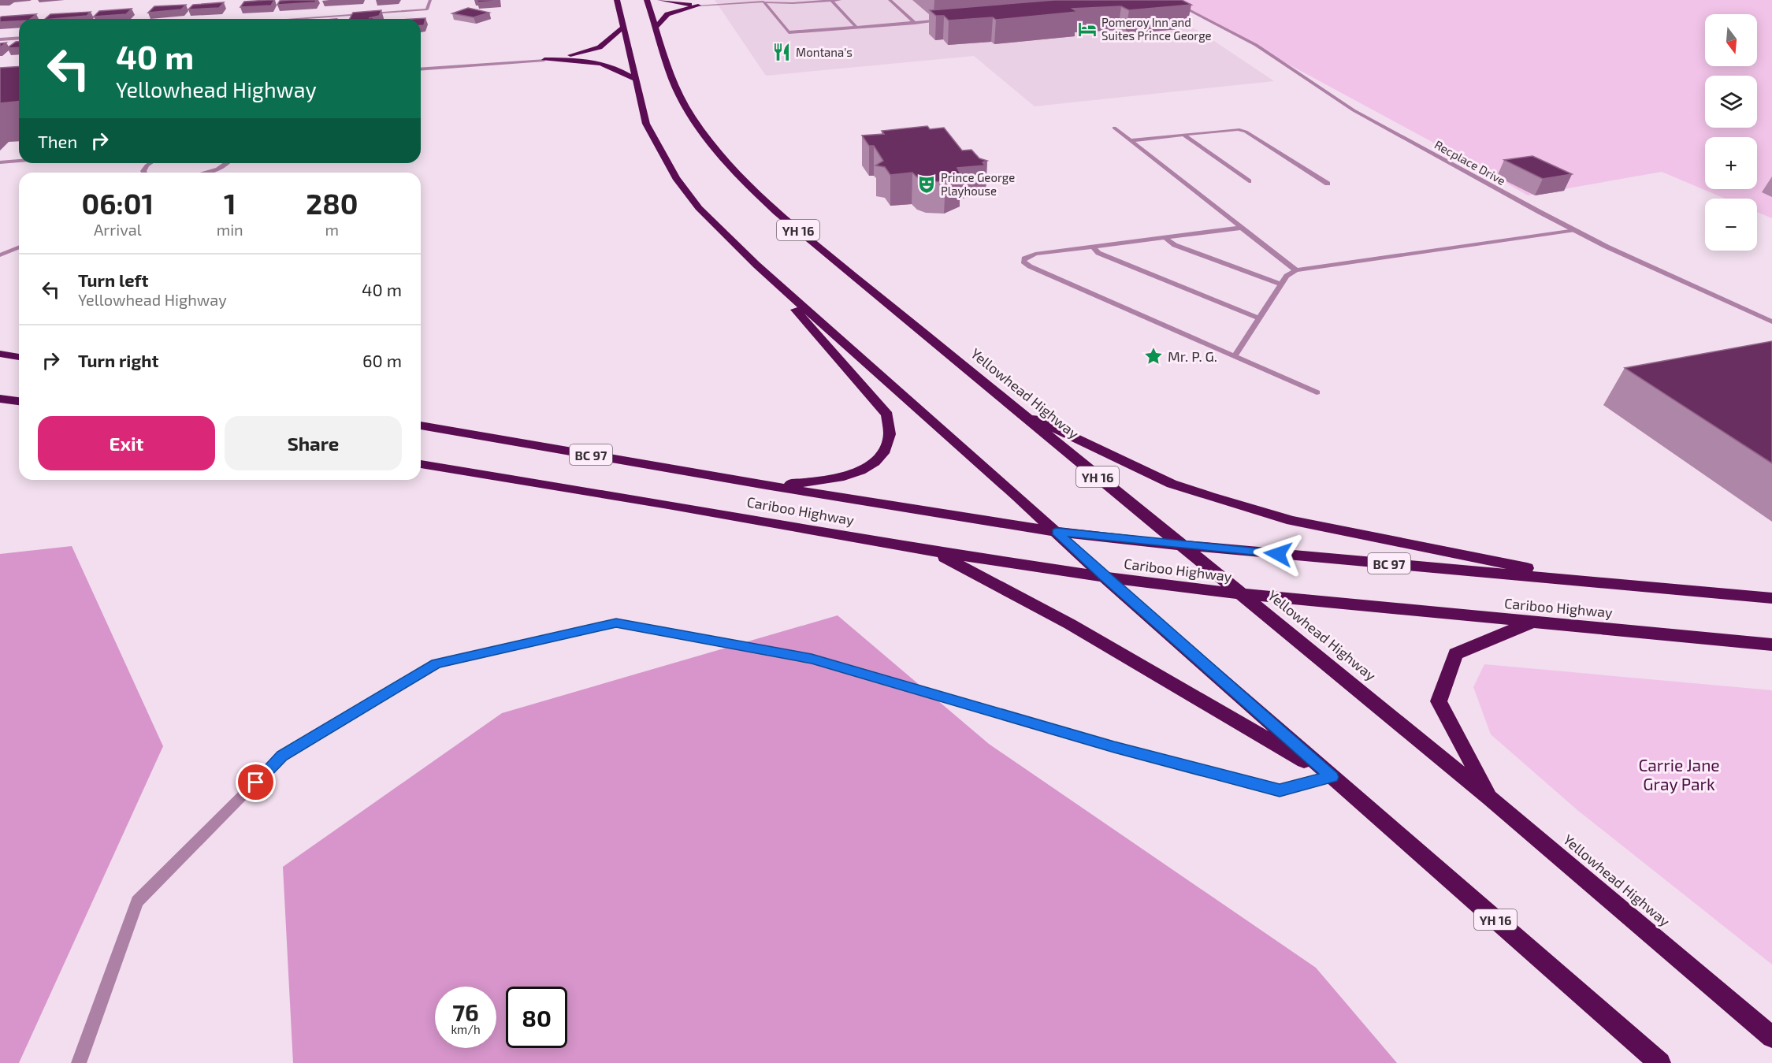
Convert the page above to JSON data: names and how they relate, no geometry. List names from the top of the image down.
{
  "streets": {
    "highway": [
      "YH 16",
      "Yellowhead Highway",
      "BC 97",
      "Cariboo Highway"
    ],
    "street": ["Recplace Drive"]
  },
  "crossings": [
    ["YH 16", "Cariboo Highway"],
    ["Yellowhead Highway", "Cariboo Highway"]
  ],
  "parks": ["Carrie Jane Gray Park"],
  "places": {
    "hotel": ["Pomeroy Inn and Suites Prince George"],
    "restaurant": ["Montana's"],
    "theatre": ["Prince George Playhouse"],
    "place": ["Mr. P. G."]
  },
  "north": "bottom",
  "page": {
    "map_buttons": ["+", "−"],
    "turn": ["40 m", "Yellowhead Highway"],
    "then": "Then",
    "eta": [
      "06:01",
      "Arrival",
      "1",
      "min",
      "280",
      "m"
    ],
    "list": [
      {
        "name": "Turn left",
        "note": "Yellowhead Highway",
        "value": "40 m"
      },
      {
        "name": "Turn right",
        "value": "60 m"
      }
    ],
    "buttons": ["Exit", "Share"],
    "speed": "76 km/h",
    "limit": "80"
  }
}
